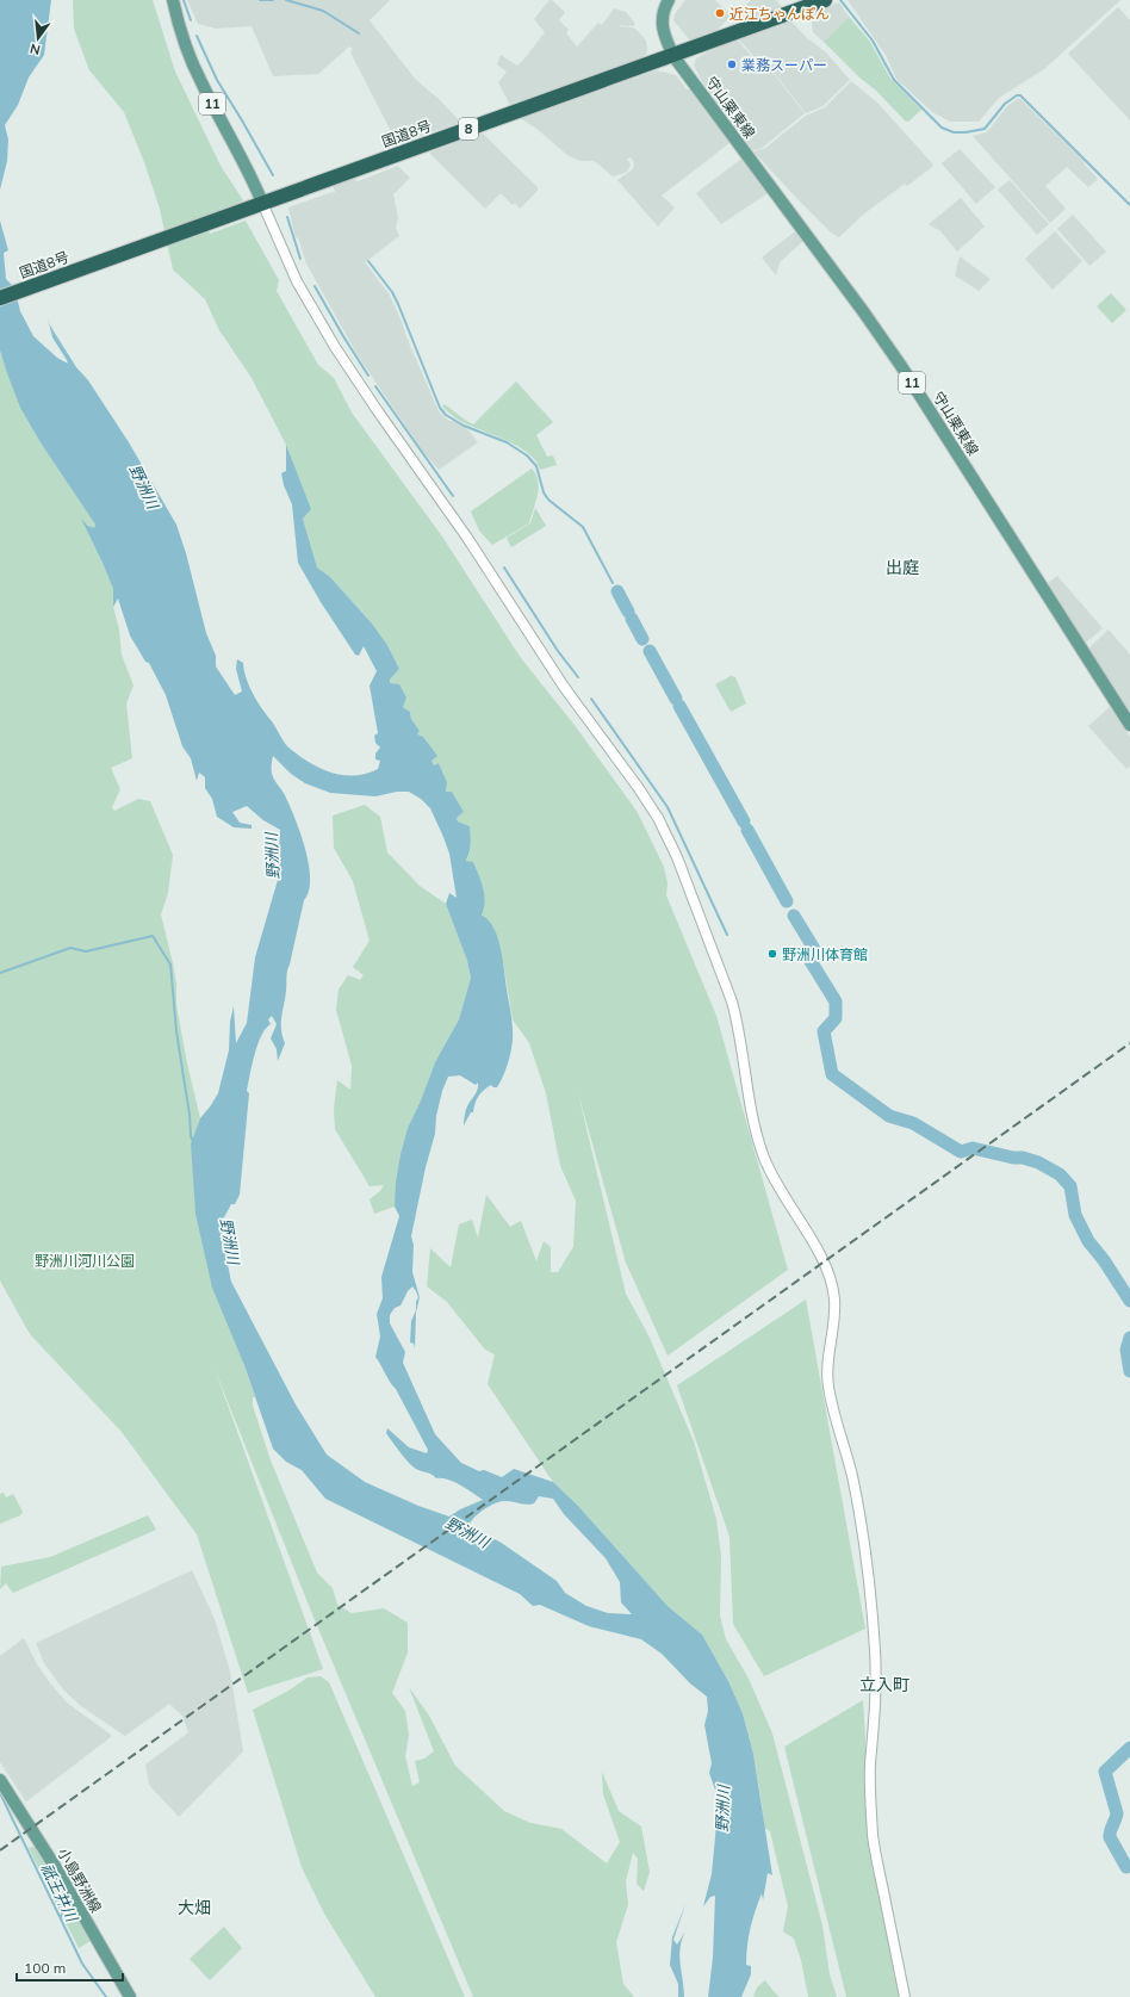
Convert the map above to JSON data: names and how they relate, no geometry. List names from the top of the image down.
{
  "streets": {
    "highway": ["8", "国道8号"],
    "main road": ["11", "守山栗東線", "小島野洲線"]
  },
  "crossings": [
    ["11", "国道8号"],
    ["守山栗東線", "国道8号"]
  ],
  "districts": ["出庭", "立入町", "大畑"],
  "water": ["野洲川", "祇王井川"],
  "parks": ["野洲川河川公園"],
  "places": ["近江ちゃんぽん", "業務スーパー", "野洲川体育館"],
  "scale_bar": "100 m",
  "north": "bottom"
}
